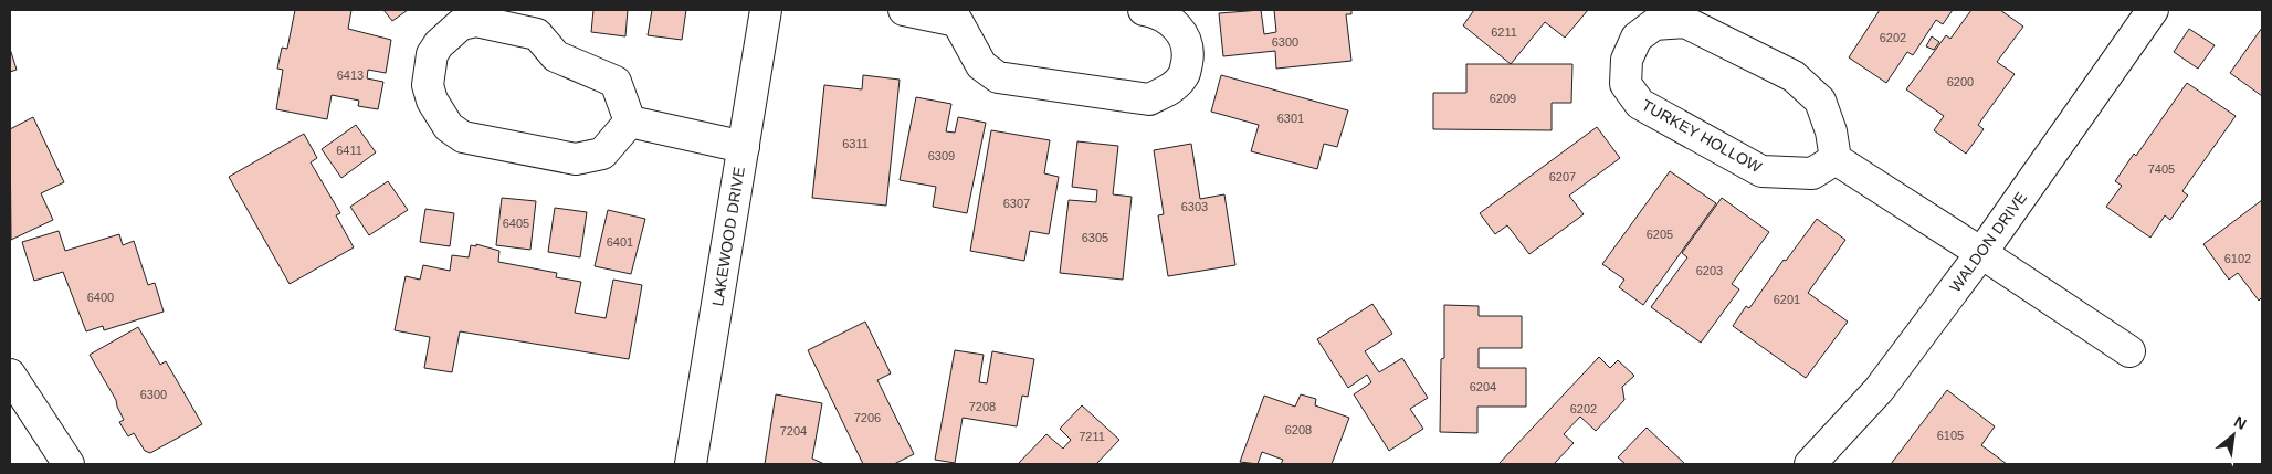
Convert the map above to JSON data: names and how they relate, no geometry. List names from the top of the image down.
{
  "streets": {
    "street": ["TURKEY HOLLOW", "LAKEWOOD DRIVE", "WALDON DRIVE"]
  },
  "house_numbers": [
    "6211",
    "6202",
    "6300",
    "6413",
    "6200",
    "6209",
    "6301",
    "6311",
    "6411",
    "6309",
    "7405",
    "6207",
    "6307",
    "6303",
    "6405",
    "6205",
    "6305",
    "6401",
    "6102",
    "6203",
    "6400",
    "6201",
    "6204",
    "6300",
    "7208",
    "6202",
    "7206",
    "6208",
    "7204",
    "6105",
    "7211"
  ],
  "north": "top right"
}
